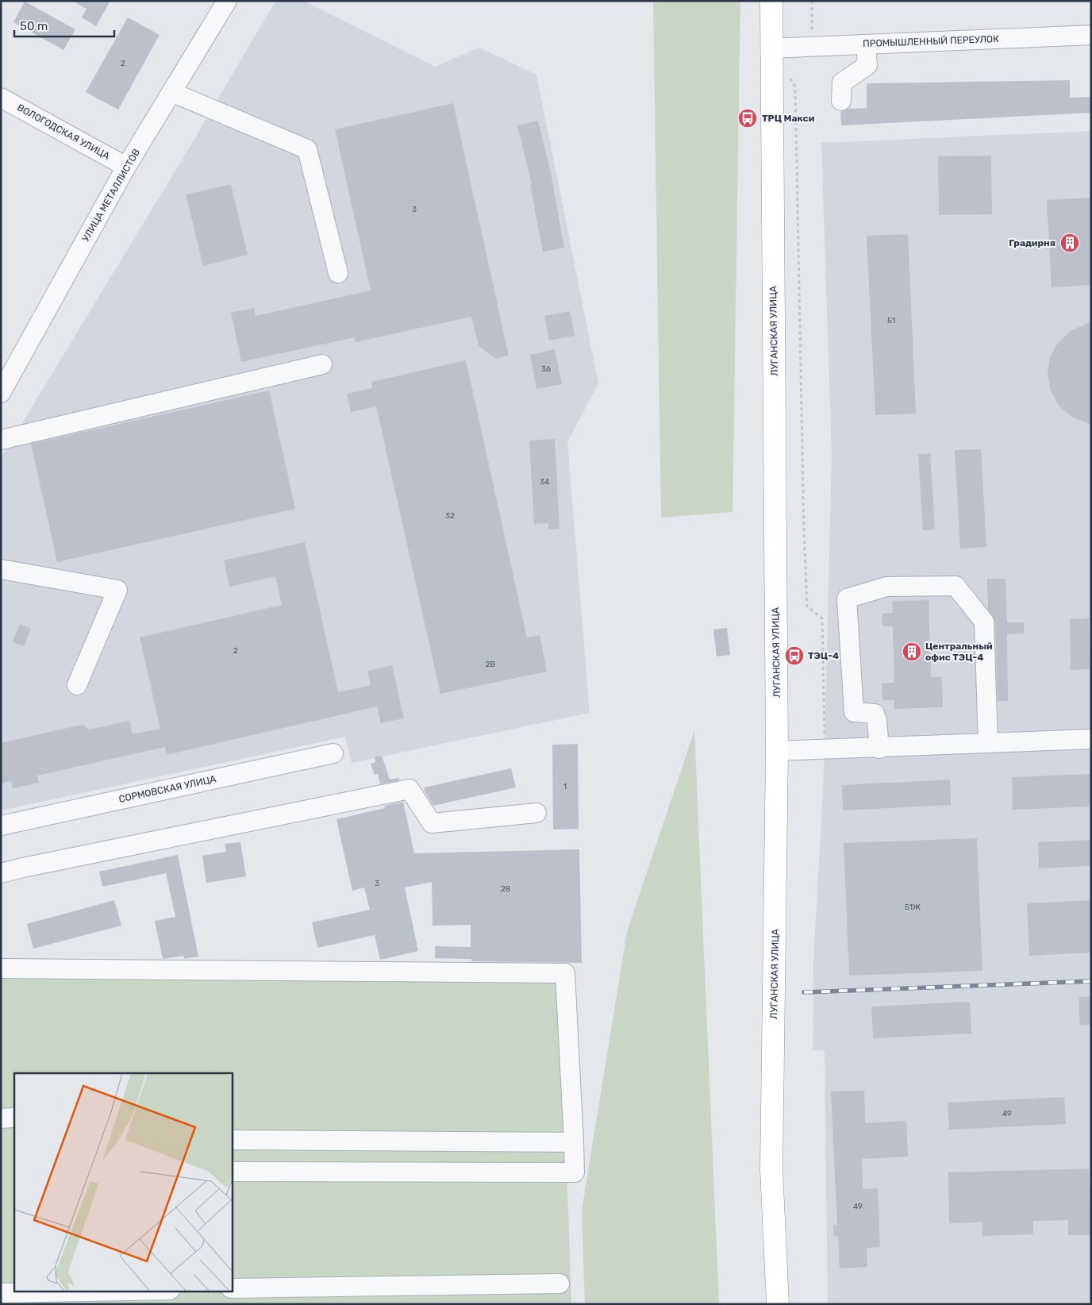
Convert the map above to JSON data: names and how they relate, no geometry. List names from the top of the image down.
{
  "streets": {
    "highway": ["ЛУГАНСКАЯ УЛИЦА"],
    "street": [
      "ПРОМЫШЛЕННЫЙ ПЕРЕУЛОК",
      "ВОЛОГОДСКАЯ УЛИЦА",
      "УЛИЦА МЕТАЛЛИСТОВ",
      "СОРМОВСКАЯ УЛИЦА"
    ]
  },
  "crossings": [
    ["ПРОМЫШЛЕННЫЙ ПЕРЕУЛОК", "ЛУГАНСКАЯ УЛИЦА"],
    ["ВОЛОГОДСКАЯ УЛИЦА", "УЛИЦА МЕТАЛЛИСТОВ"]
  ],
  "places": {
    "bus stop": ["ТРЦ Макси", "ТЭЦ-4"],
    "building": ["Градирня", "Центральный офис ТЭЦ-4"]
  },
  "house_numbers": [
    "2",
    "3",
    "51",
    "36",
    "34",
    "32",
    "2",
    "2В",
    "1",
    "3",
    "28",
    "51Ж",
    "49",
    "49"
  ],
  "scale_bar": "50 m"
}
